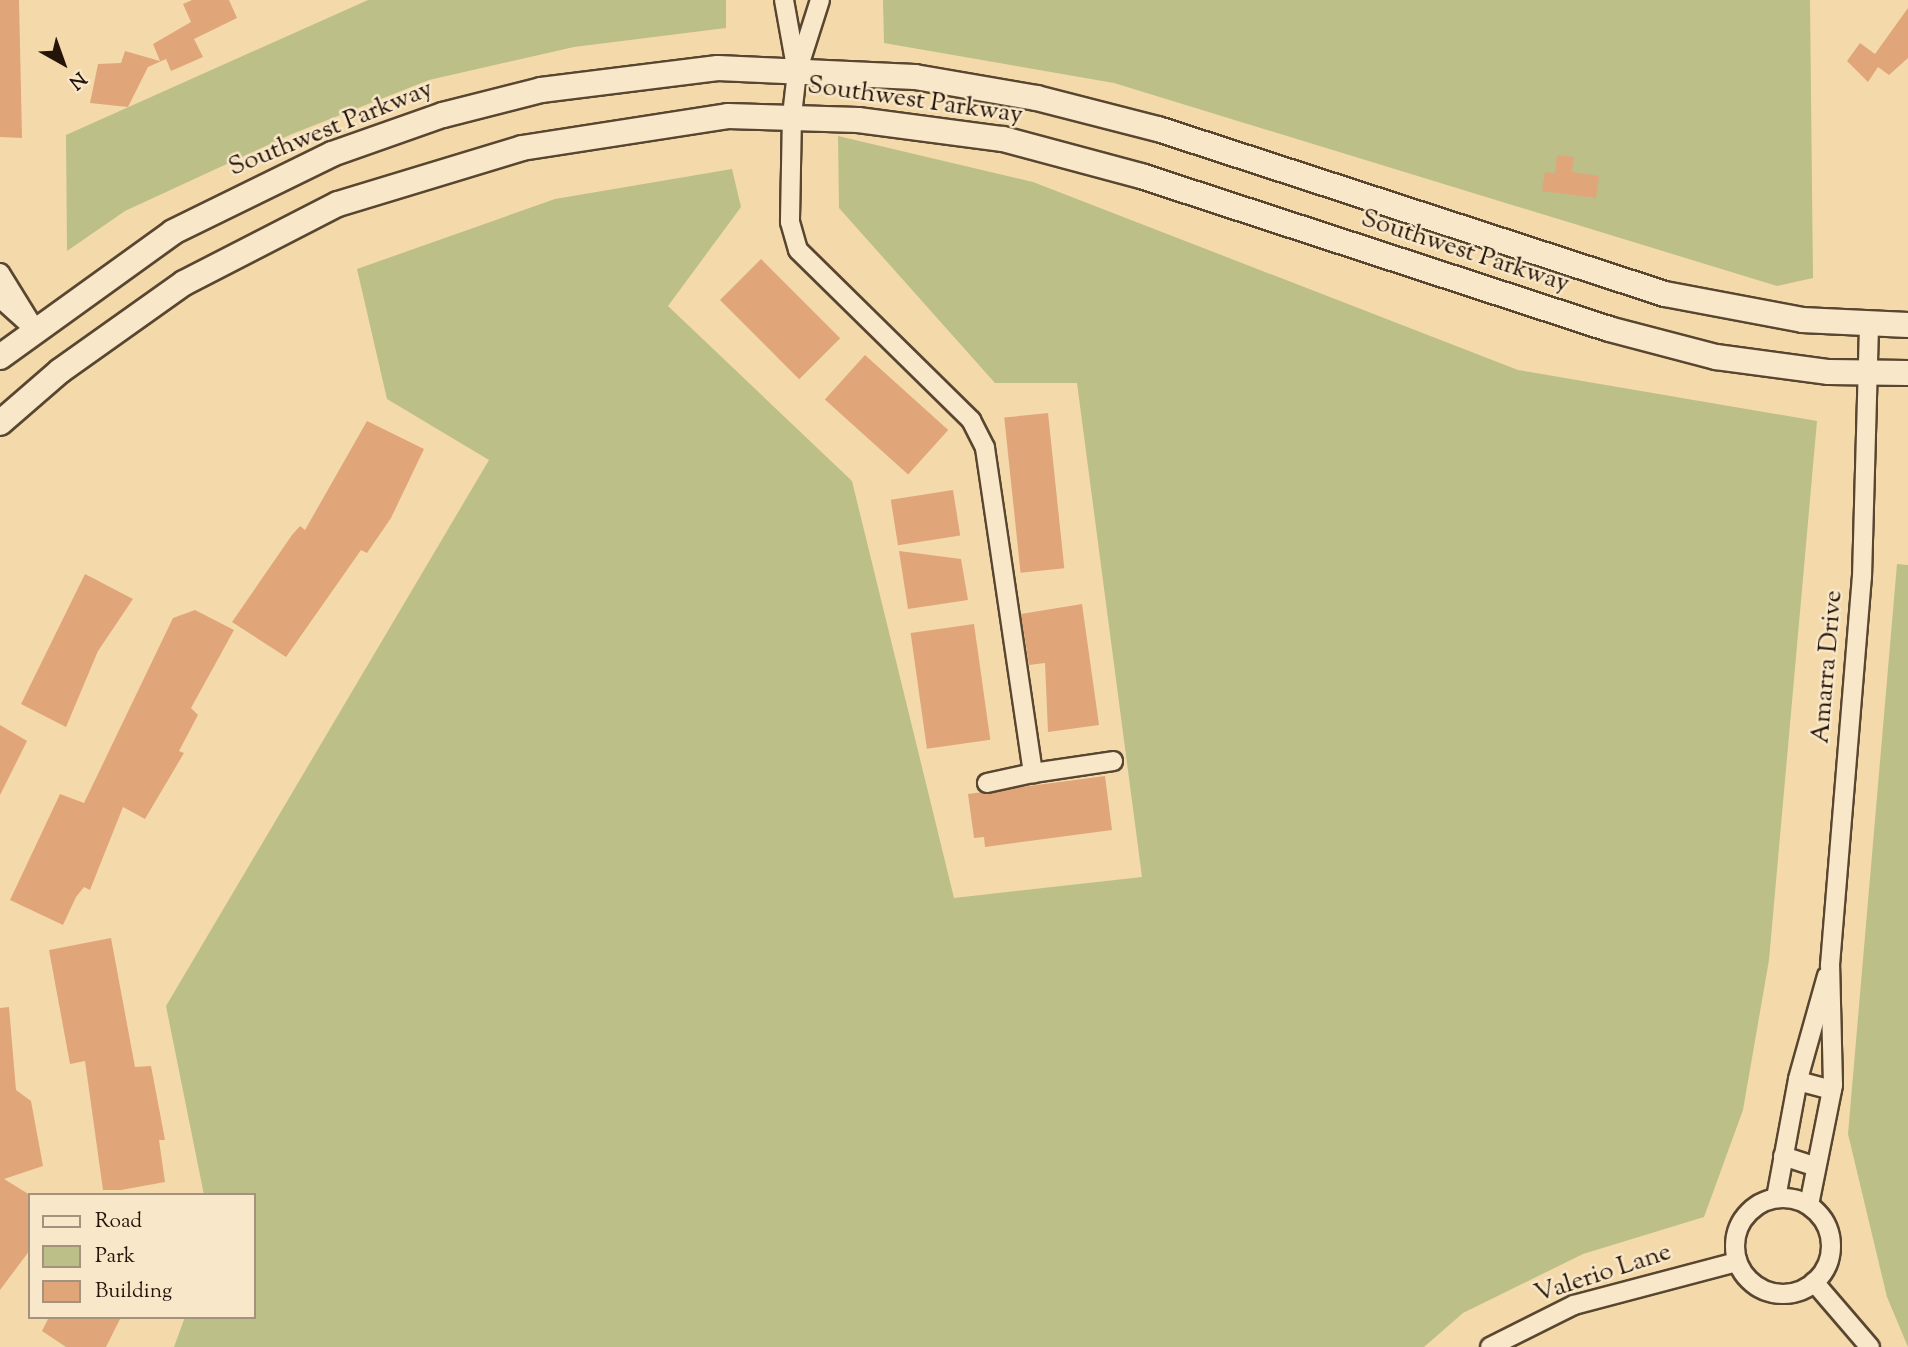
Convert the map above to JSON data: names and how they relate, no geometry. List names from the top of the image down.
{
  "streets": {
    "main road": ["Southwest Parkway"],
    "street": ["Amarra Drive", "Valerio Lane"]
  },
  "crossings": [
    ["Southwest Parkway", "Amarra Drive"],
    ["Amarra Drive", "Valerio Lane"]
  ],
  "legend": ["Road", "Park", "Building"],
  "north": "bottom right"
}
